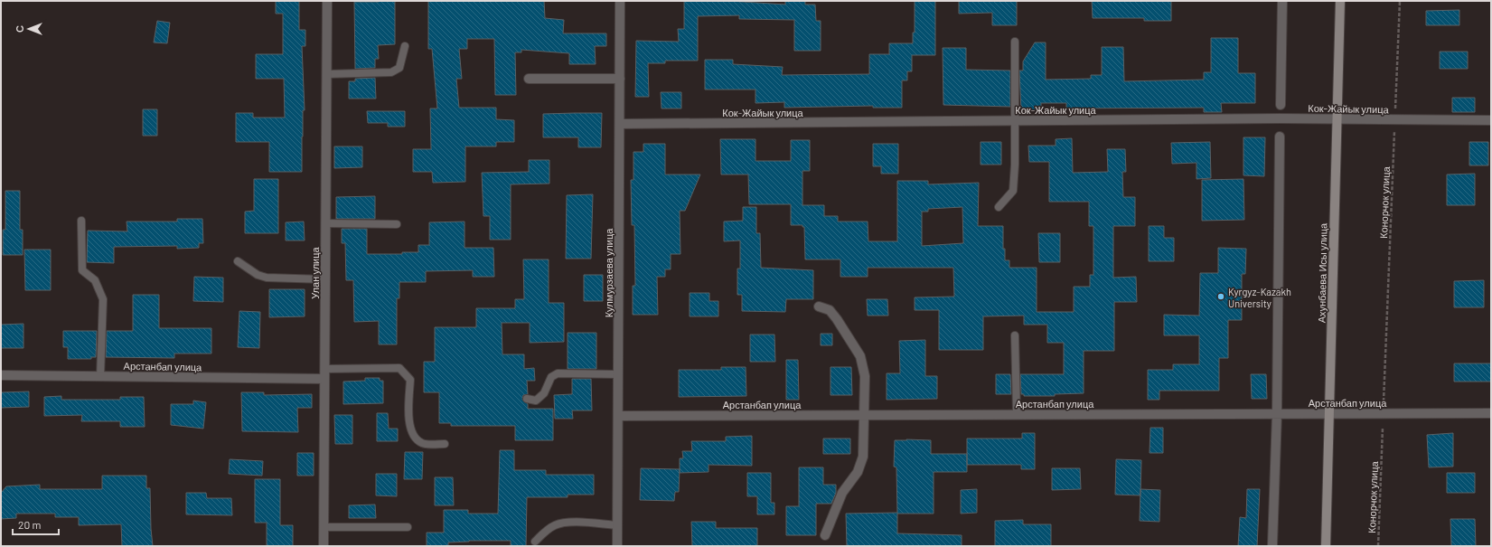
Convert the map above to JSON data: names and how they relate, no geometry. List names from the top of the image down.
{
  "streets": {
    "main road": ["Ахунбаева Исы улица"],
    "street": [
      "Кок-Жайык улица",
      "Улан улица",
      "Кулмурзаева улица",
      "Арстанбап улица"
    ],
    "path": ["Конорчок улица"]
  },
  "crossings": [
    ["Кок-Жайык улица", "Конорчок улица"],
    ["Кок-Жайык улица", "Кулмурзаева улица"],
    ["Кок-Жайык улица", "Ахунбаева Исы улица"],
    ["Улан улица", "Арстанбап улица"],
    ["Кулмурзаева улица", "Арстанбап улица"],
    ["Ахунбаева Исы улица", "Арстанбап улица"]
  ],
  "places": ["Kyrgyz-Kazakh University"],
  "scale_bar": "20 m",
  "north": "left"
}
